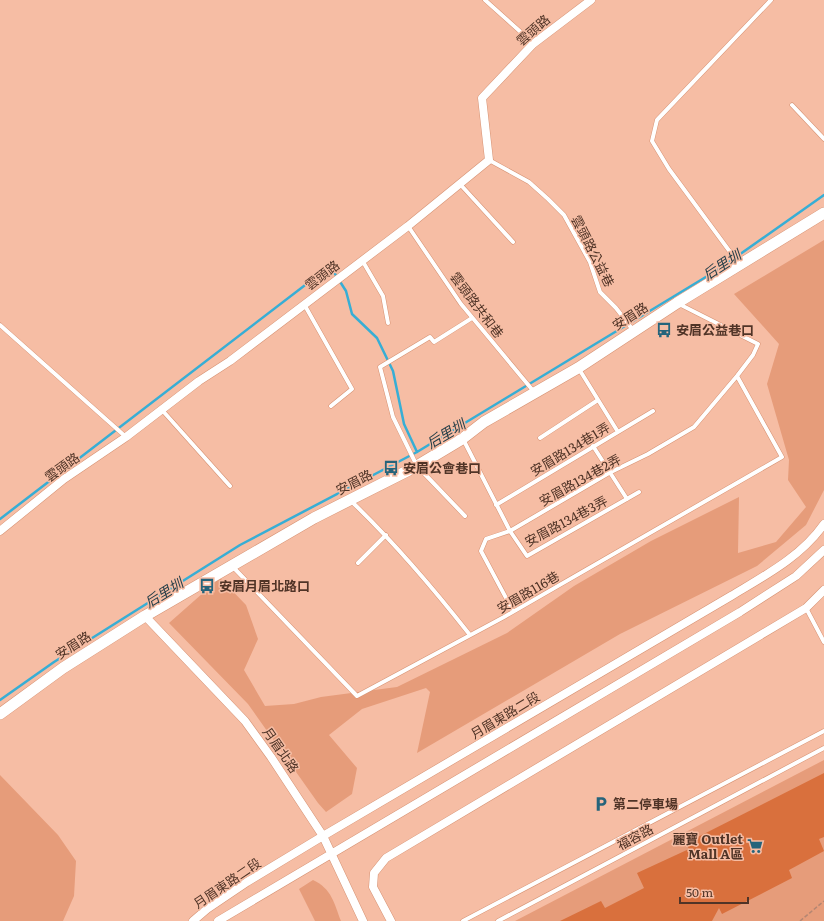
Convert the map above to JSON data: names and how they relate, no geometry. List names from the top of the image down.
{
  "streets": {
    "street": [
      "雲頭路",
      "安眉路",
      "月眉東路二段",
      "月眉北路"
    ],
    "lane": [
      "雲頭路公益巷",
      "雲頭路共和巷",
      "安眉路134巷1弄",
      "安眉路134巷2弄",
      "安眉路134巷3弄",
      "安眉路116巷",
      "福容路"
    ]
  },
  "crossings": [
    ["雲頭路", "雲頭路公益巷"],
    ["雲頭路", "雲頭路共和巷"],
    ["雲頭路公益巷", "安眉路"],
    ["雲頭路共和巷", "安眉路"],
    ["安眉路", "安眉路134巷2弄"],
    ["安眉路", "安眉路116巷"],
    ["安眉路", "月眉北路"],
    ["安眉路134巷2弄", "安眉路134巷3弄"],
    ["安眉路134巷2弄", "安眉路116巷"],
    ["月眉東路二段", "月眉北路"]
  ],
  "water": ["后里圳"],
  "places": {
    "bus stop": ["安眉公益巷口", "安眉公會巷口", "安眉月眉北路口"],
    "parking": ["第二停車場"],
    "supermarket": ["麗寶 Outlet Mall A區"]
  },
  "scale_bar": "50 m"
}
